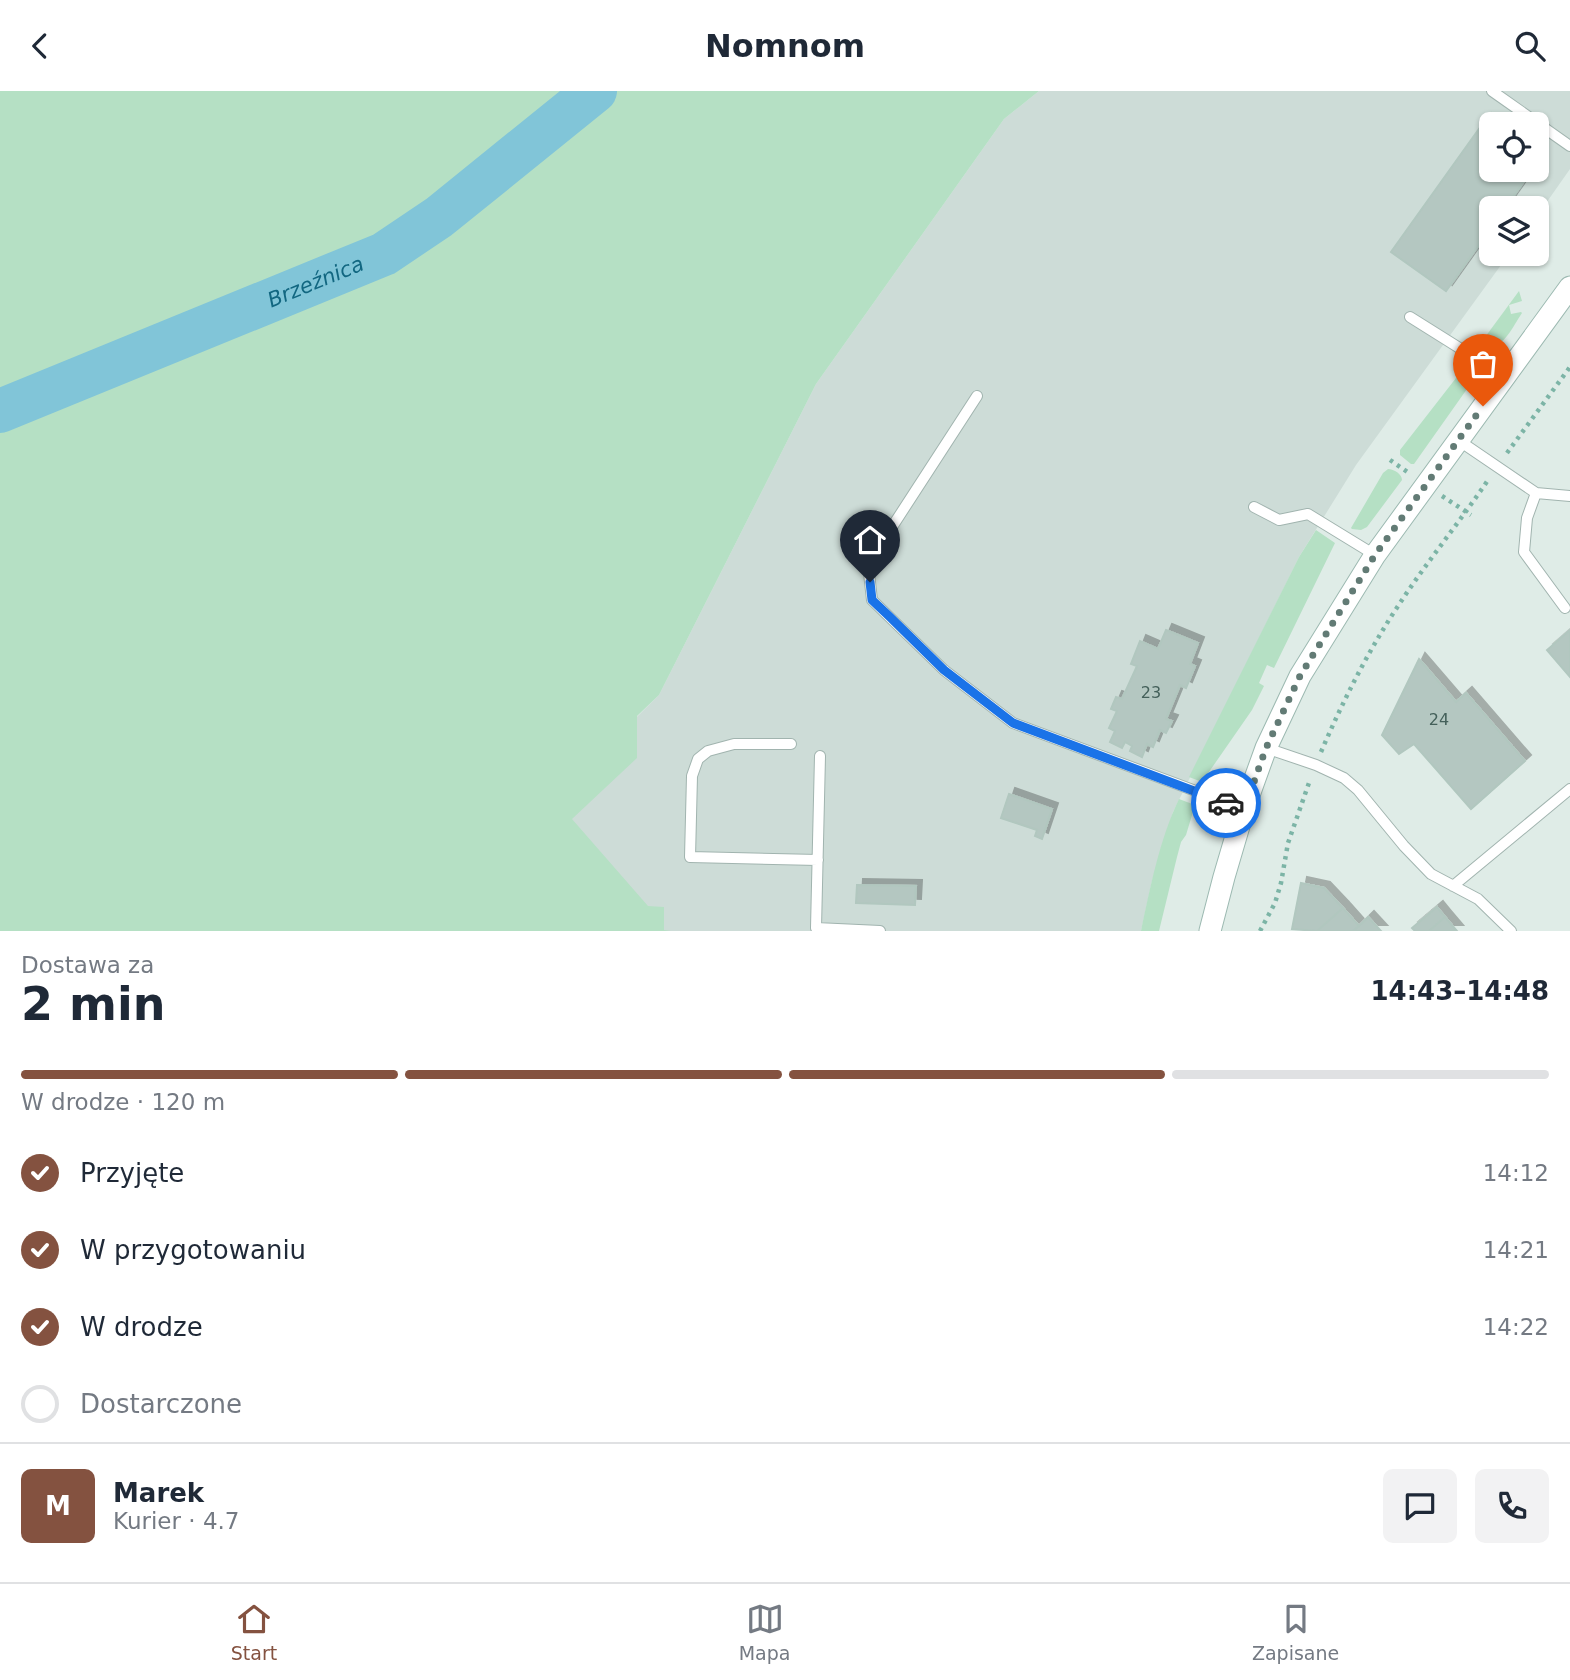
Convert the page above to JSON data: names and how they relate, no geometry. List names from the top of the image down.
{
  "water": ["Brzeźnica"],
  "house_numbers": ["23", "24"],
  "page": {
    "header": "Nomnom",
    "heading": ["2 min", "Dostawa za", "14:43–14:48"],
    "panel": ["Marek", "Kurier · 4.7"],
    "bar": "W drodze · 120 m",
    "list": [
      ["Przyjęte", "14:12"],
      ["W przygotowaniu", "14:21"],
      ["W drodze", "14:22"],
      "Dostarczone"
    ],
    "round": "M",
    "tabs": ["Start", "Mapa", "Zapisane"]
  }
}
